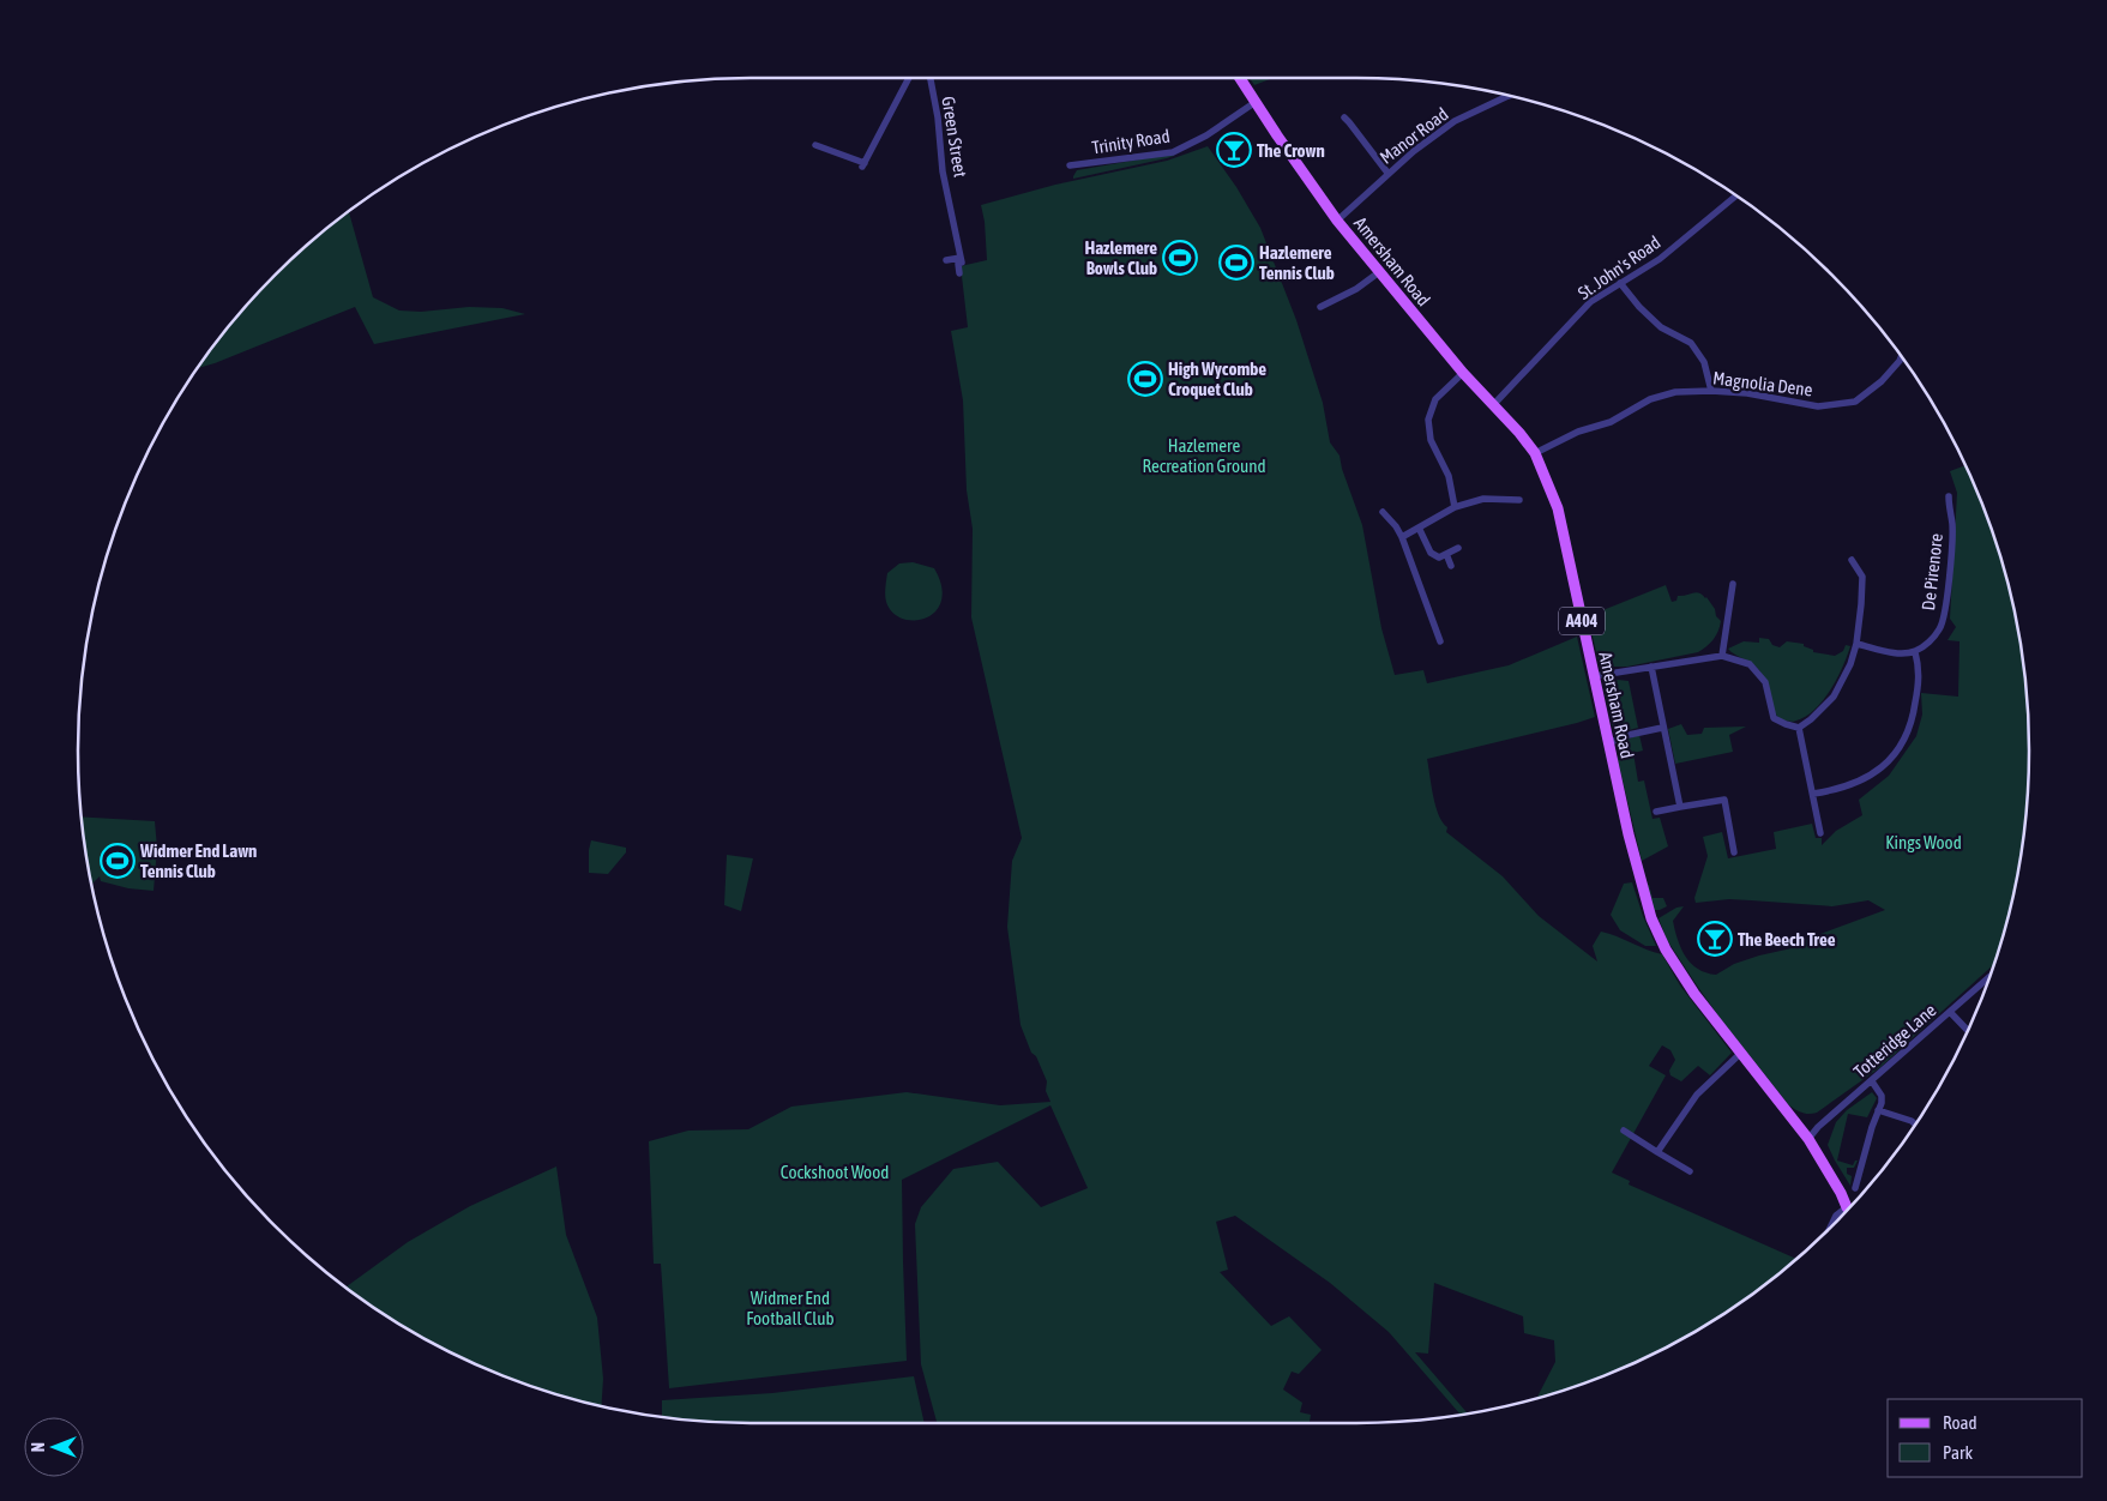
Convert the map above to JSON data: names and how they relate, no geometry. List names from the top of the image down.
{
  "streets": {
    "main road": ["Amersham Road", "A404"],
    "street": [
      "Manor Road",
      "Green Street",
      "Trinity Road",
      "St. John's Road",
      "Magnolia Dene",
      "De Pirenore",
      "Totteridge Lane"
    ]
  },
  "crossings": [
    ["Manor Road", "Amersham Road"],
    ["Trinity Road", "Amersham Road"],
    ["Amersham Road", "St. John's Road"],
    ["Amersham Road", "Magnolia Dene"],
    ["Amersham Road", "Totteridge Lane"]
  ],
  "parks": [
    "Hazlemere Recreation Ground",
    "Kings Wood",
    "Cockshoot Wood",
    "Widmer End Football Club"
  ],
  "places": {
    "bar": ["The Crown", "The Beech Tree"],
    "sports": [
      "Hazlemere Bowls Club",
      "Hazlemere Tennis Club",
      "High Wycombe Croquet Club",
      "Widmer End Lawn Tennis Club"
    ]
  },
  "legend": ["Road", "Park"],
  "north": "left"
}
